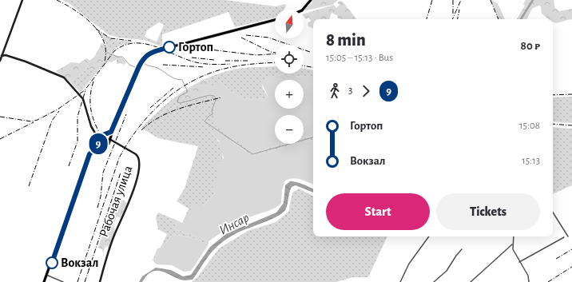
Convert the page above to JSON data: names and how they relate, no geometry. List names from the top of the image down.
{
  "streets": {
    "street": ["Рабочая улица"]
  },
  "water": ["Инсар"],
  "places": ["Гортоп", "Вокзал"],
  "lines": ["bus line 9"],
  "north": "top",
  "page": {
    "on_map": "9",
    "map_buttons": ["+", "−"],
    "heading": ["8 min", "15:05 – 15:13 · Bus", "80 ₽"],
    "legs": ["3", "9"],
    "list": [
      {
        "name": "Гортоп",
        "value": "15:08"
      },
      {
        "name": "Вокзал",
        "value": "15:13"
      }
    ],
    "buttons": ["Start", "Tickets"]
  }
}
